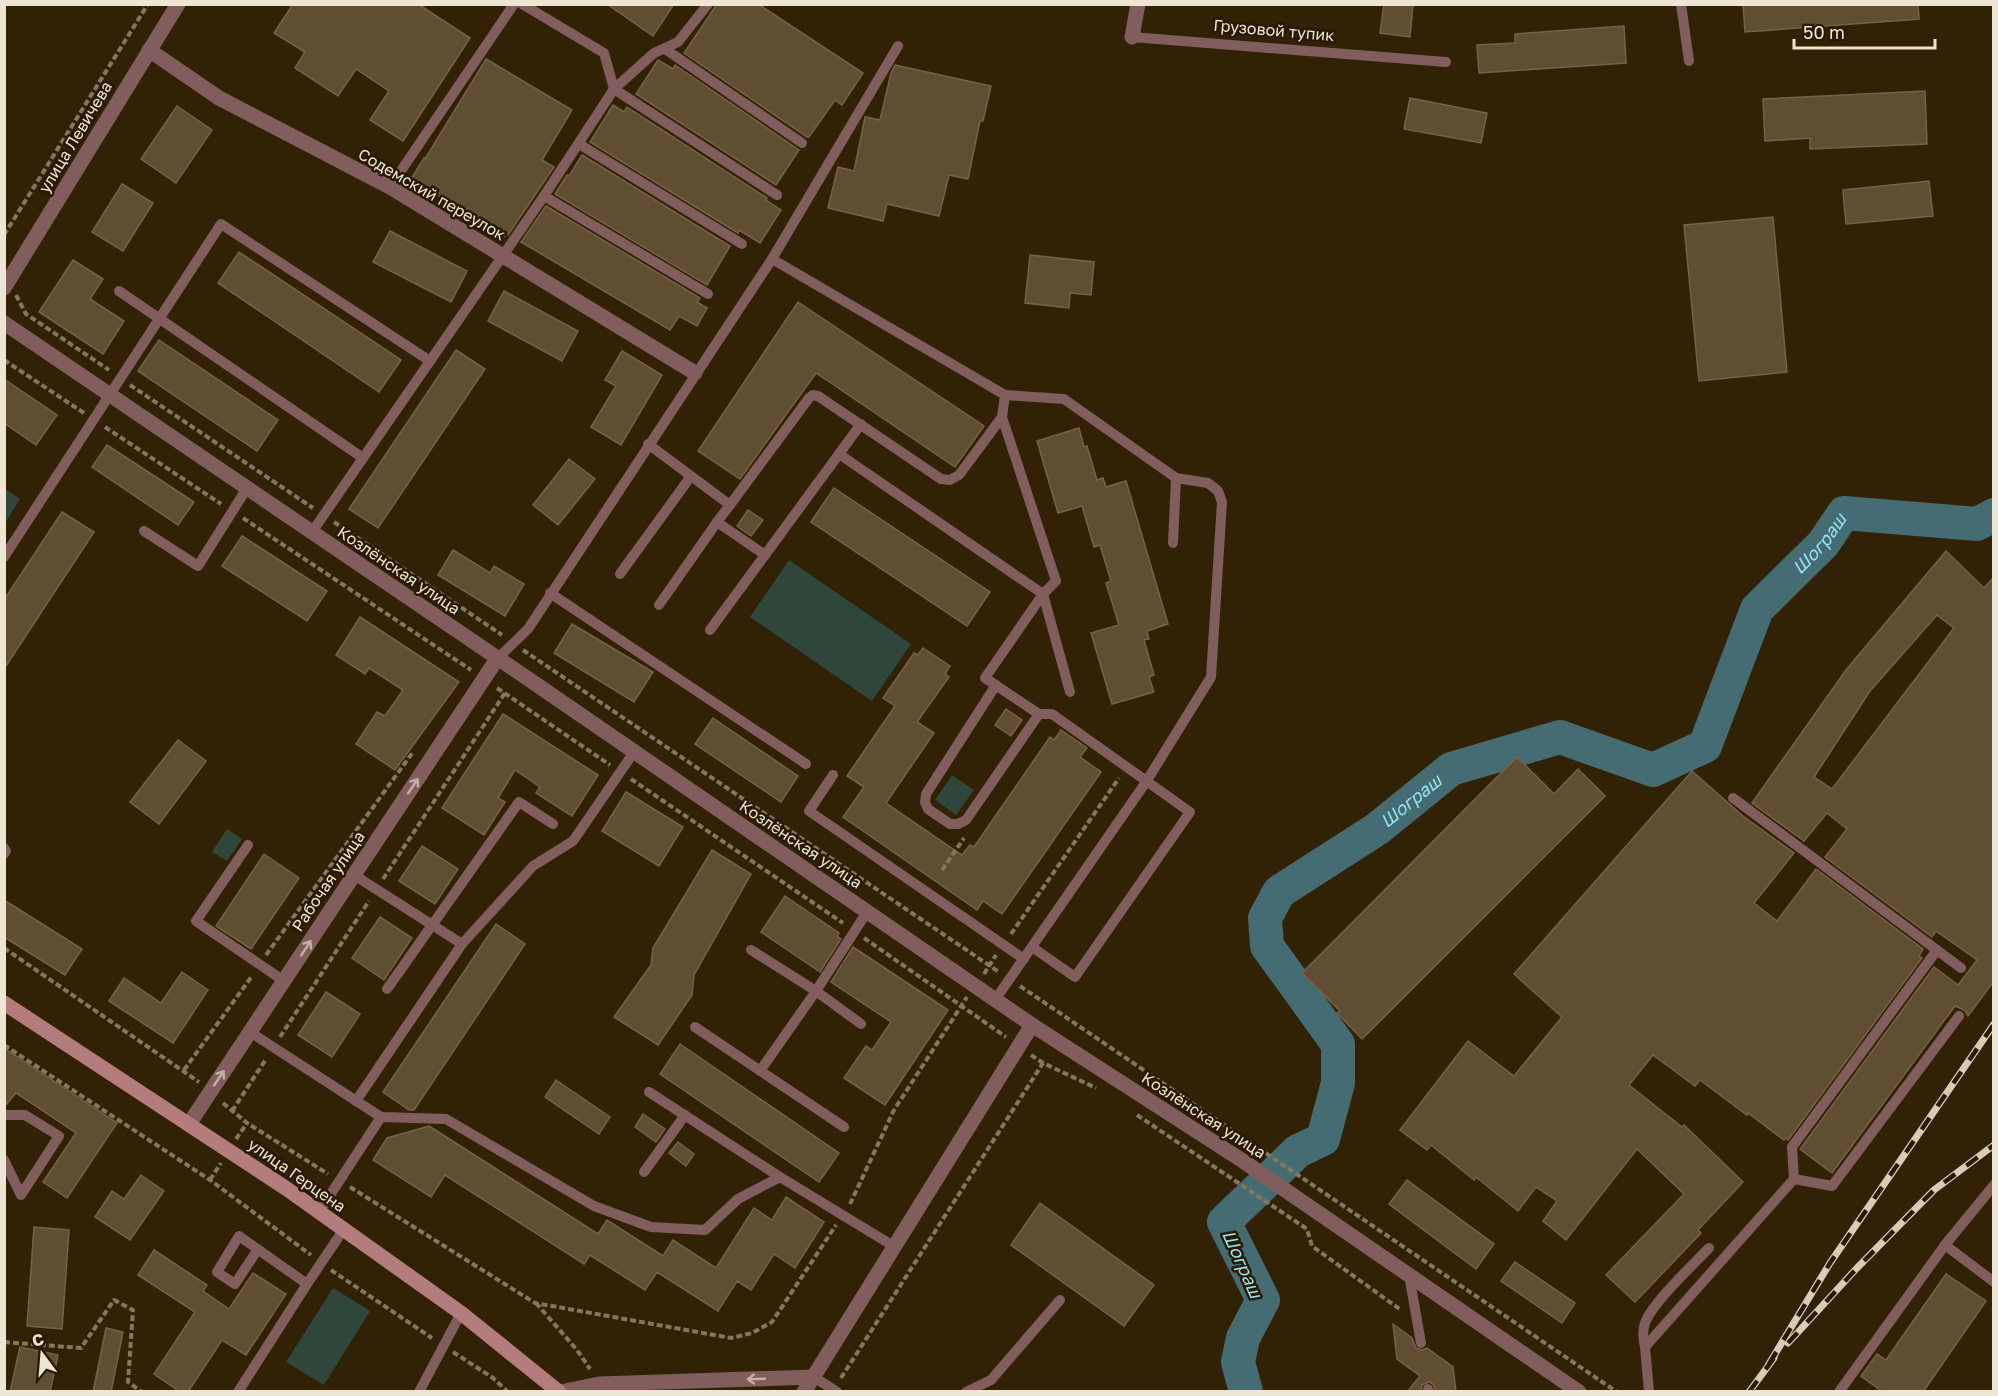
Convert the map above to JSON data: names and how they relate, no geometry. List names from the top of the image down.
{
  "streets": {
    "main road": ["улица Герцена"],
    "street": [
      "Грузовой тупик",
      "улица Левичева",
      "Содемский переулок",
      "Козлёнская улица",
      "Рабочая улица"
    ]
  },
  "crossings": [
    ["улица Левичева", "Содемский переулок"],
    ["Козлёнская улица", "Рабочая улица"],
    ["Рабочая улица", "улица Герцена"]
  ],
  "one_way": ["Рабочая улица"],
  "water": ["Шограш"],
  "scale_bar": "50 m",
  "north": "top"
}
